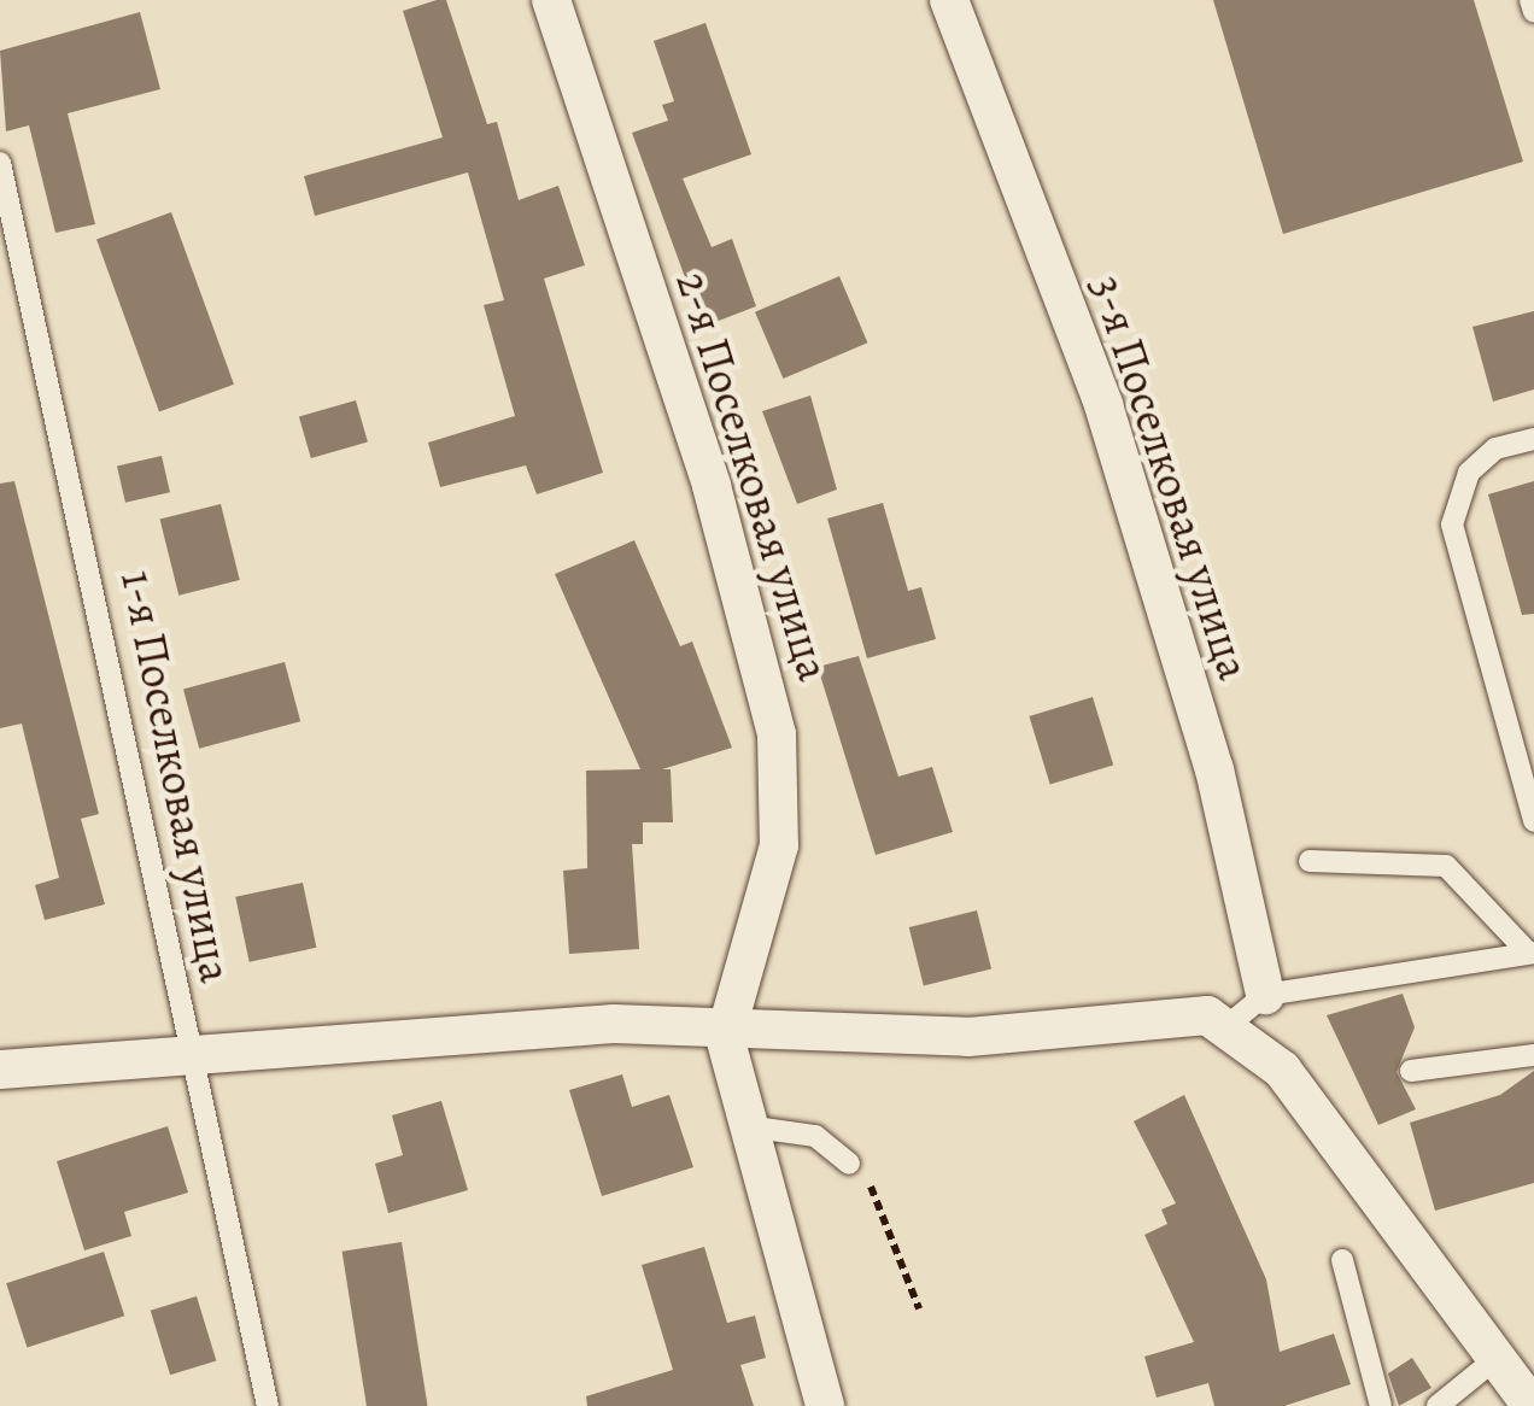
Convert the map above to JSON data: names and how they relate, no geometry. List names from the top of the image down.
{
  "streets": {
    "street": ["2-я Поселковая улица", "3-я Поселковая улица"],
    "lane": ["1-я Поселковая улица"]
  }
}
